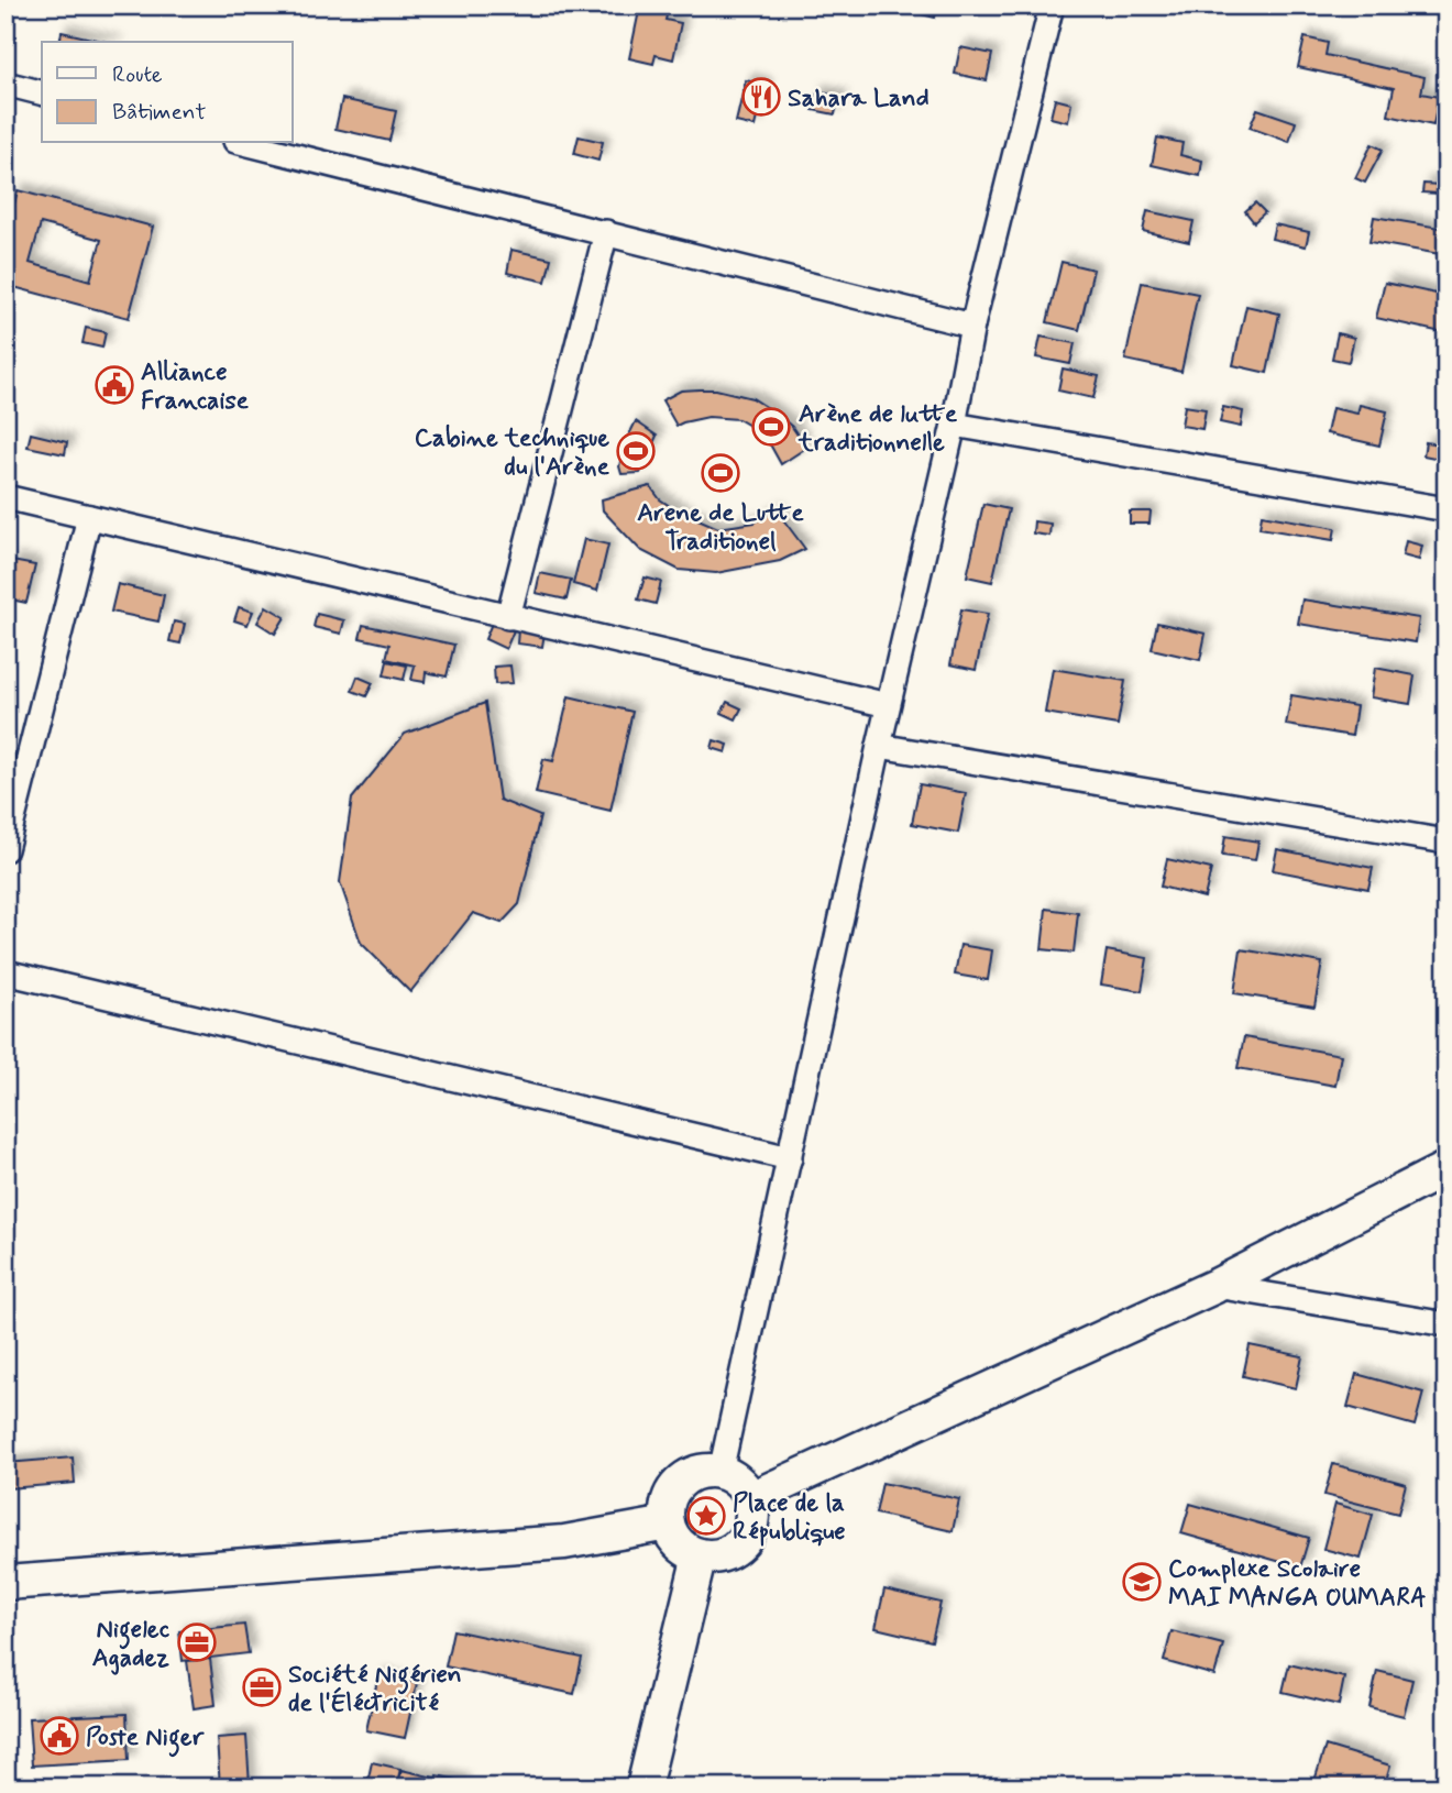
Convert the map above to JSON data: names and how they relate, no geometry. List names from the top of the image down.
{
  "places": {
    "restaurant": ["Sahara Land"],
    "public building": ["Alliance Francaise", "Poste Niger"],
    "sports": ["Arène de lutte traditionnelle", "Cabine technique du l'Arène", "Arene de Lutte Traditionel"],
    "place": ["Place de la République"],
    "school or university": ["Complexe Scolaire MAI MANGA OUMARA"],
    "office": ["Nigelec Agadez", "Société Nigérien de l'Éléctricité"]
  },
  "legend": ["Route", "Bâtiment"]
}
